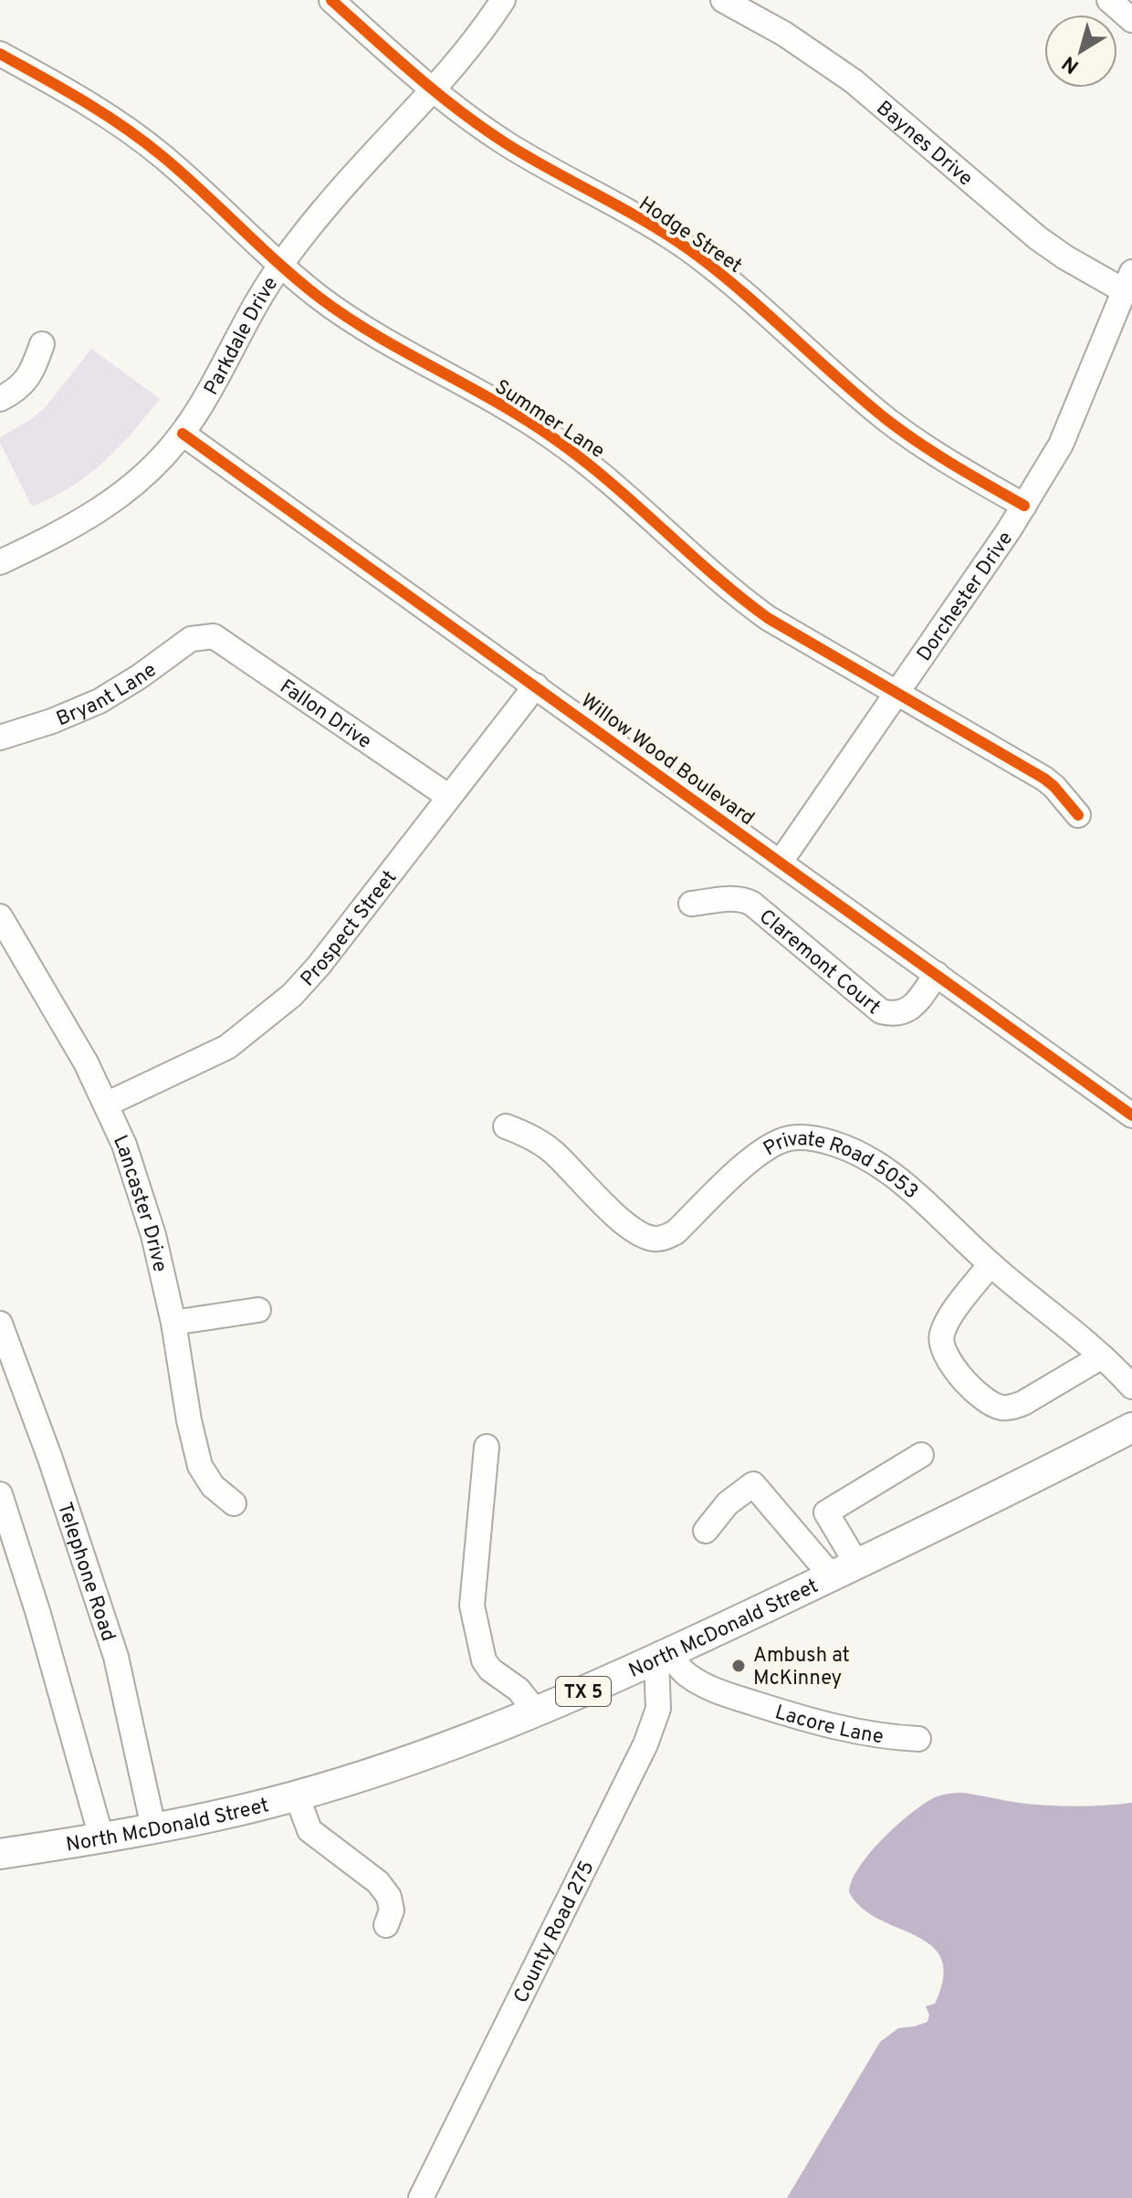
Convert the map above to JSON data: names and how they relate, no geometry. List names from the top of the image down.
{
  "streets": {
    "main road": ["North McDonald Street", "TX 5"],
    "street": [
      "Baynes Drive",
      "Hodge Street",
      "Parkdale Drive",
      "Summer Lane",
      "Dorchester Drive",
      "Bryant Lane",
      "Fallon Drive",
      "Willow Wood Boulevard",
      "Prospect Street",
      "Claremont Court",
      "Private Road 5053",
      "Lancaster Drive",
      "Telephone Road",
      "Lacore Lane",
      "County Road 275"
    ]
  },
  "crossings": [
    ["Baynes Drive", "Dorchester Drive"],
    ["Hodge Street", "Parkdale Drive"],
    ["Hodge Street", "Dorchester Drive"],
    ["Parkdale Drive", "Summer Lane"],
    ["Parkdale Drive", "Willow Wood Boulevard"],
    ["Summer Lane", "Dorchester Drive"],
    ["Dorchester Drive", "Willow Wood Boulevard"],
    ["Bryant Lane", "Fallon Drive"],
    ["Fallon Drive", "Prospect Street"],
    ["Willow Wood Boulevard", "Prospect Street"],
    ["Willow Wood Boulevard", "Claremont Court"],
    ["Prospect Street", "Lancaster Drive"],
    ["Telephone Road", "North McDonald Street"],
    ["North McDonald Street", "Lacore Lane"],
    ["North McDonald Street", "County Road 275"],
    ["Lacore Lane", "County Road 275"]
  ],
  "places": ["Ambush at McKinney"],
  "north": "bottom left"
}
